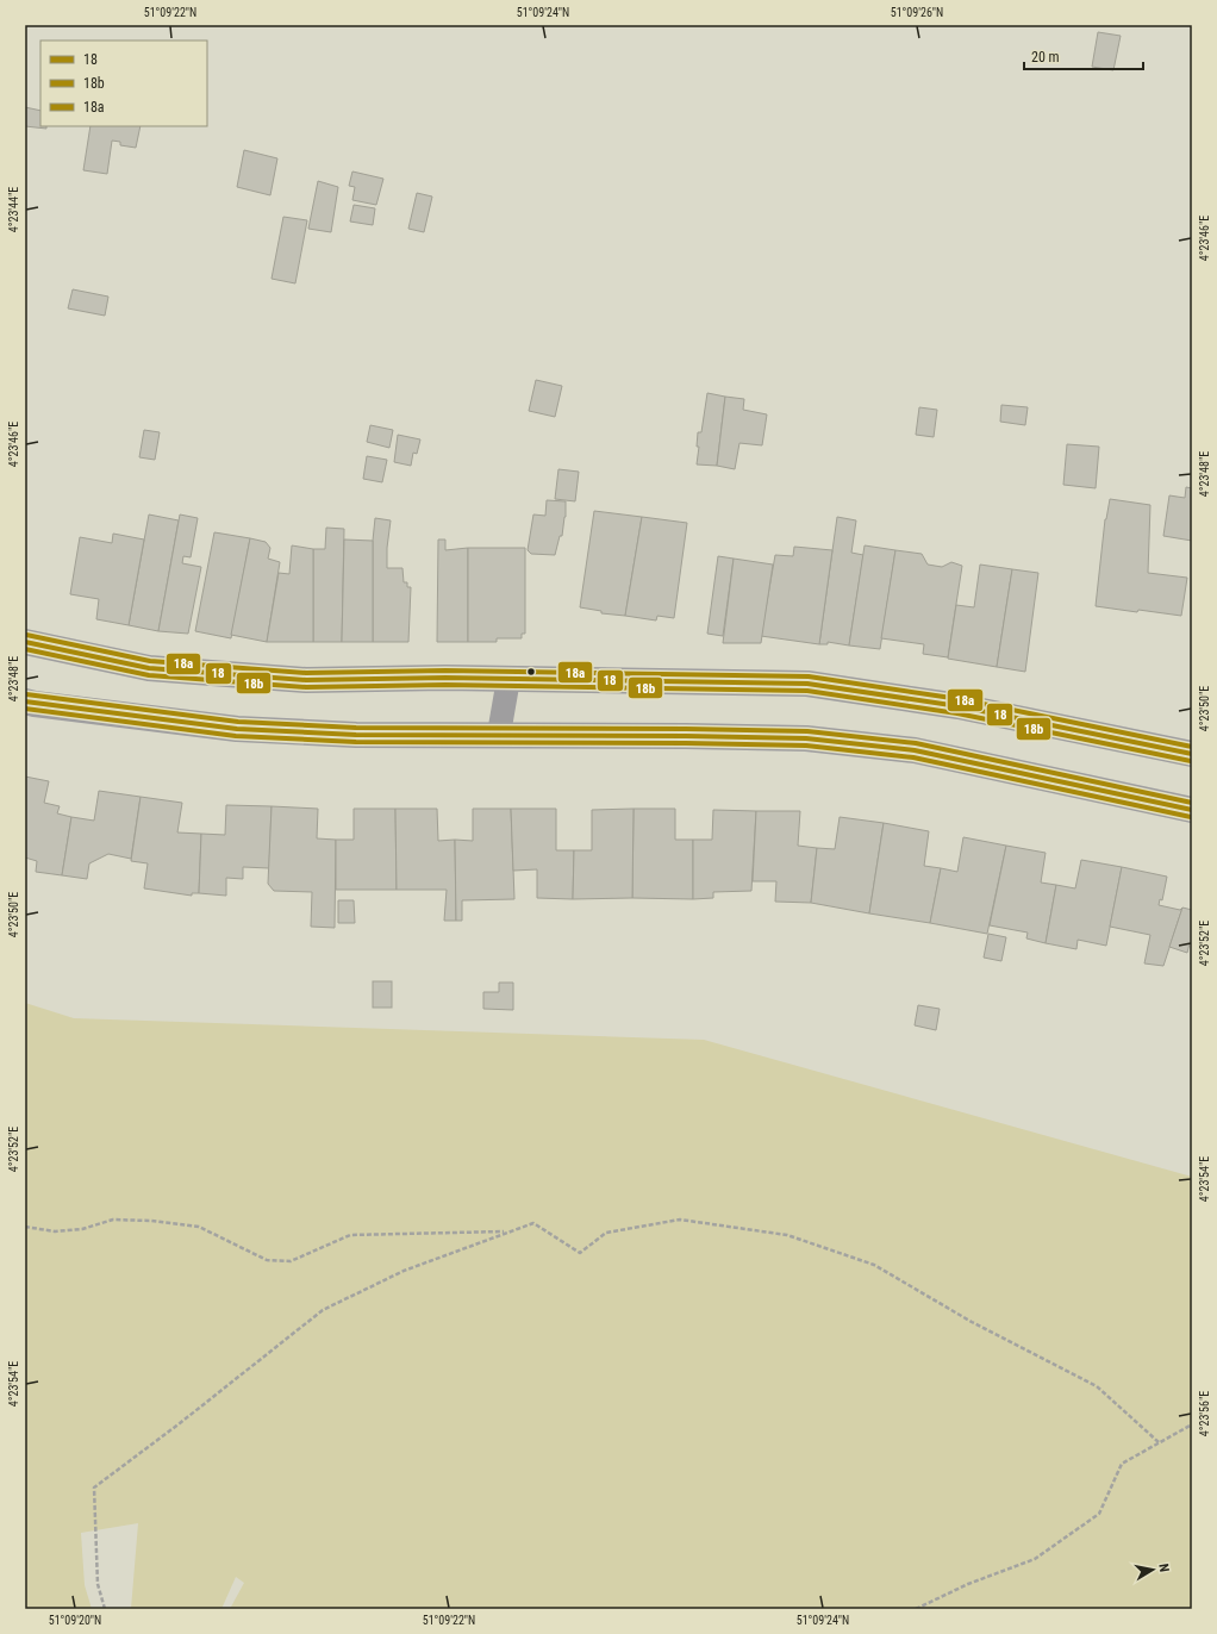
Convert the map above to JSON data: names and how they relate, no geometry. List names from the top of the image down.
{
  "lines": ["transit line 18a", "transit line 18", "transit line 18b"],
  "legend": ["18", "18b", "18a"],
  "scale_bar": "20 m",
  "north": "right",
  "coordinates": [
    "51°09'22\"N",
    "51°09'24\"N",
    "51°09'26\"N",
    "4°23'44\"E",
    "4°23'46\"E",
    "4°23'48\"E",
    "4°23'50\"E",
    "4°23'52\"E",
    "4°23'54\"E",
    "4°23'56\"E",
    "51°09'20\"N"
  ]
}
